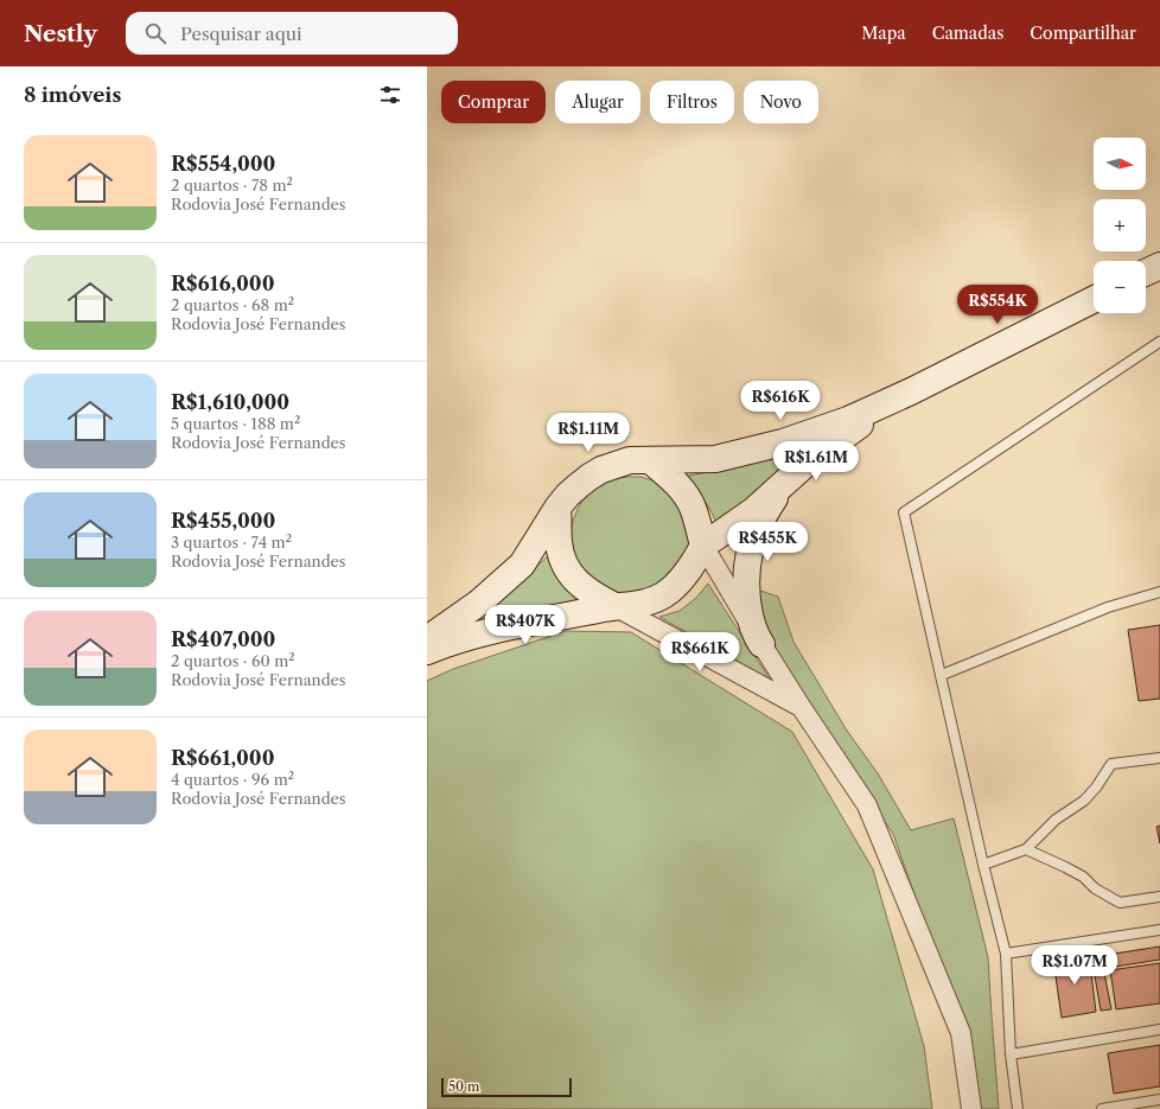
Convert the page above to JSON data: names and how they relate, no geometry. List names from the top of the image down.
{
  "scale_bar": "50 m",
  "north": "right",
  "page": {
    "header": "Nestly",
    "search": "Pesquisar aqui",
    "nav": ["Mapa", "Camadas", "Compartilhar"],
    "heading": "8 imóveis",
    "chip": [
      "Comprar",
      "Alugar",
      "Filtros",
      "Novo"
    ],
    "list": [
      {
        "name": "R$554,000",
        "note": "2 quartos · 78 m² · Rodovia José Fernandes"
      },
      {
        "name": "R$616,000",
        "note": "2 quartos · 68 m² · Rodovia José Fernandes"
      },
      {
        "name": "R$1,610,000",
        "note": "5 quartos · 188 m² · Rodovia José Fernandes"
      },
      {
        "name": "R$455,000",
        "note": "3 quartos · 74 m² · Rodovia José Fernandes"
      },
      {
        "name": "R$407,000",
        "note": "2 quartos · 60 m² · Rodovia José Fernandes"
      },
      {
        "name": "R$661,000",
        "note": "4 quartos · 96 m² · Rodovia José Fernandes"
      }
    ],
    "map_buttons": ["+", "−"],
    "price": [
      "R$554K",
      "R$616K",
      "R$1.11M",
      "R$1.61M",
      "R$455K",
      "R$407K",
      "R$661K",
      "R$1.07M"
    ],
    "scale": "50 m"
  }
}
